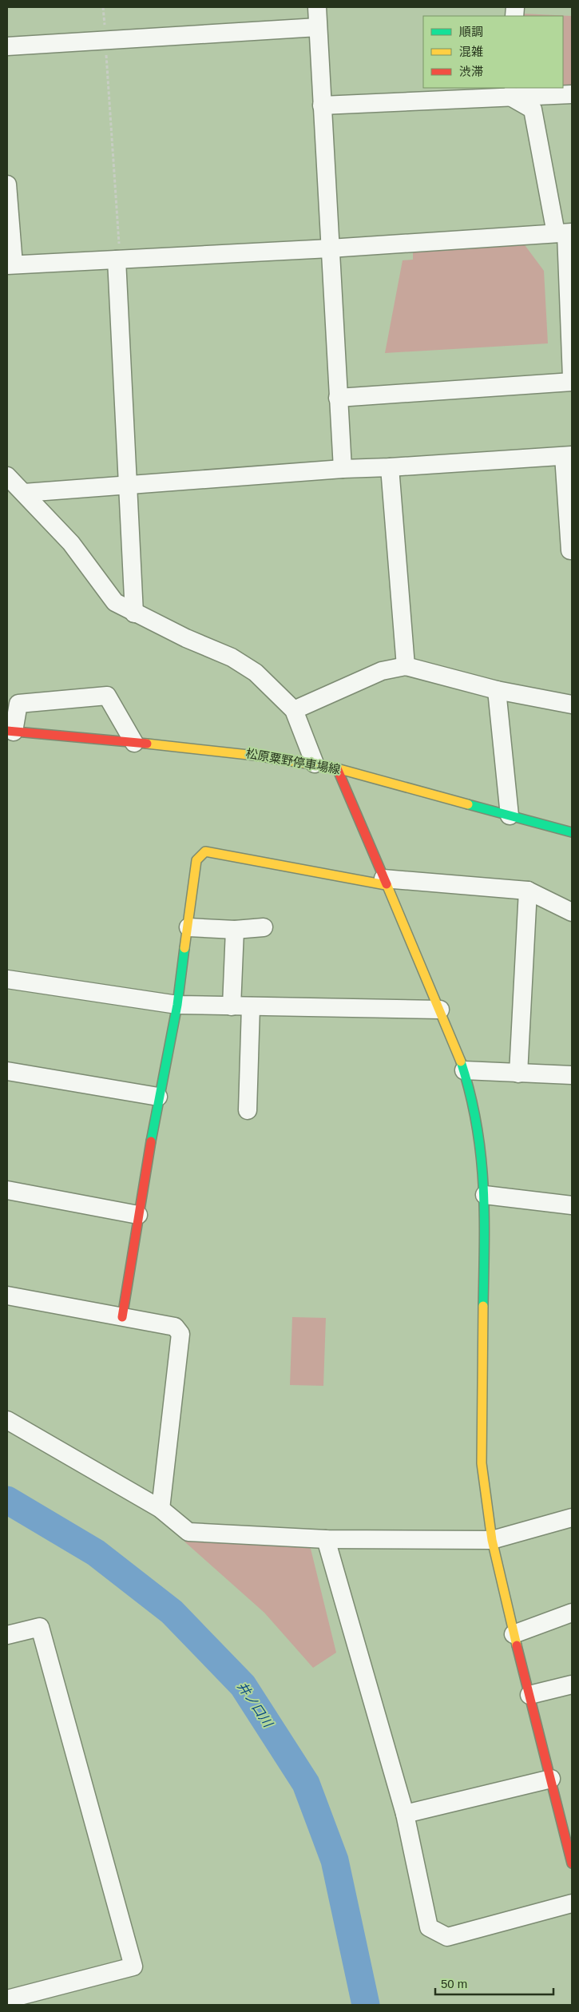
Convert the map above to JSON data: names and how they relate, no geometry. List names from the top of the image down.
{
  "streets": {
    "street": ["松原粟野停車場線"]
  },
  "water": ["井ノ口川"],
  "legend": ["順調", "混雑", "渋滞"],
  "scale_bar": "50 m"
}
